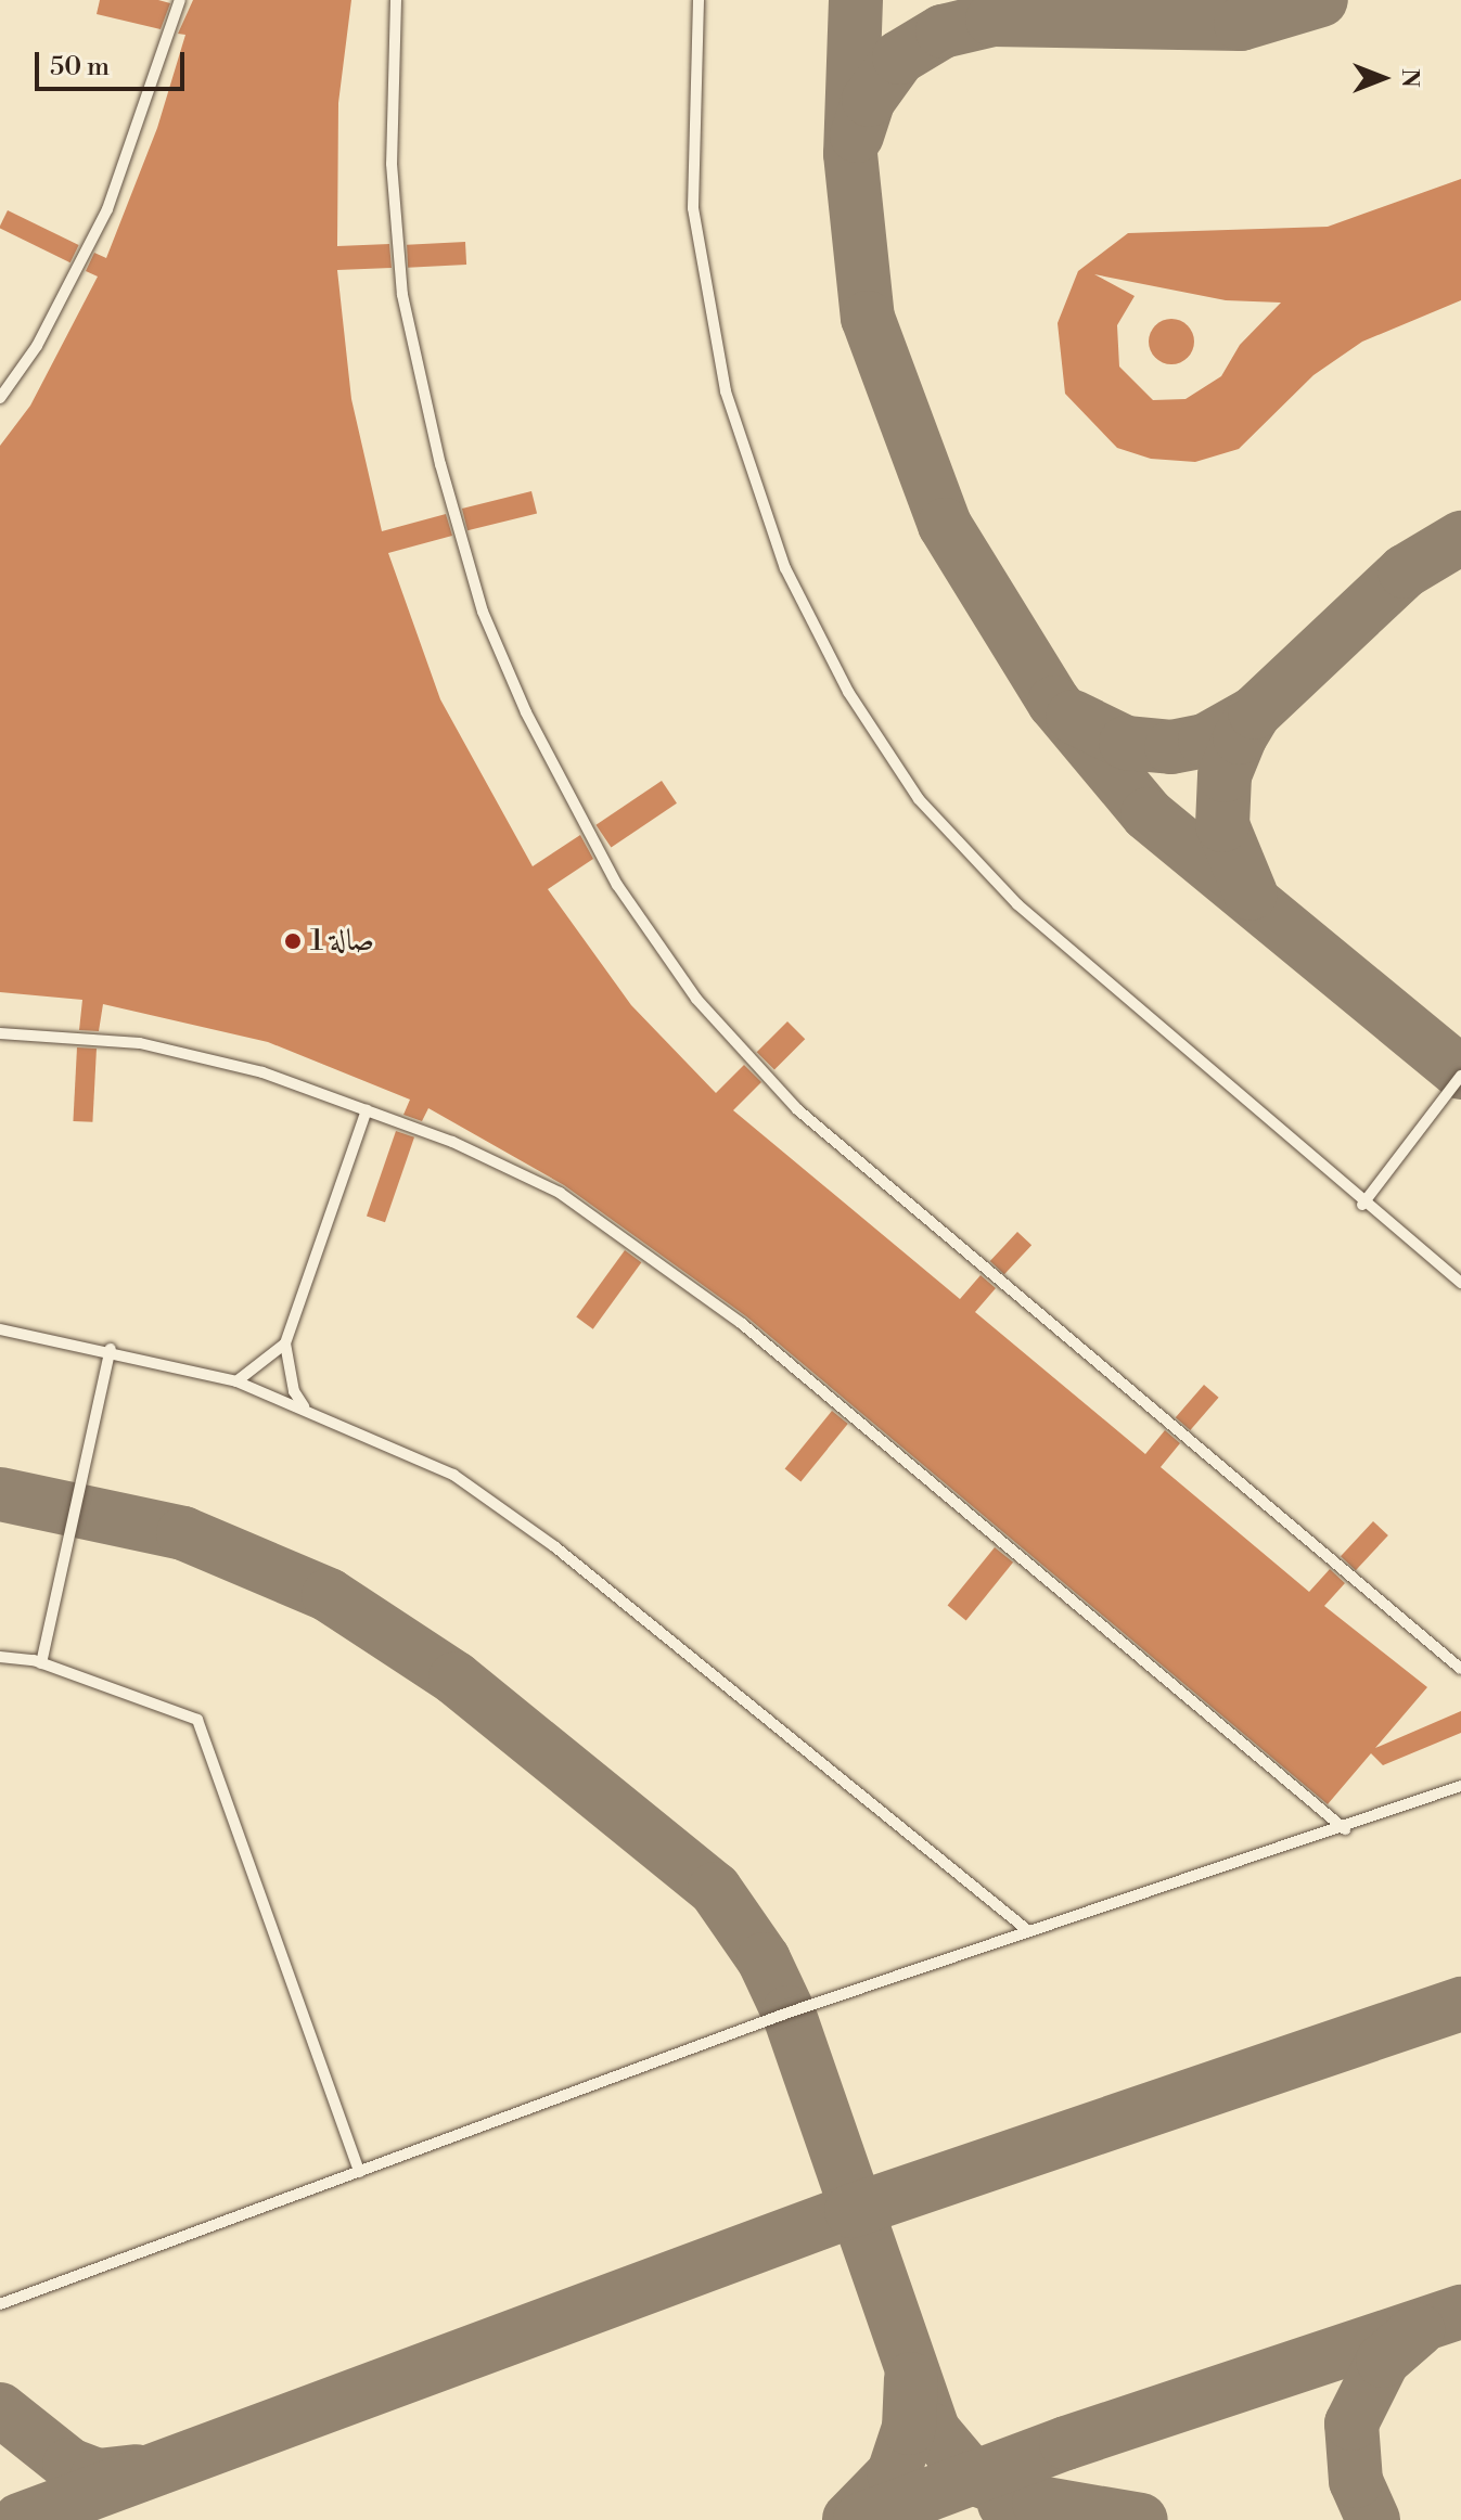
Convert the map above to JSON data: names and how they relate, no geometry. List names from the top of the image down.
{
  "places": ["صالة 1"],
  "scale_bar": "50 m",
  "north": "right"
}
